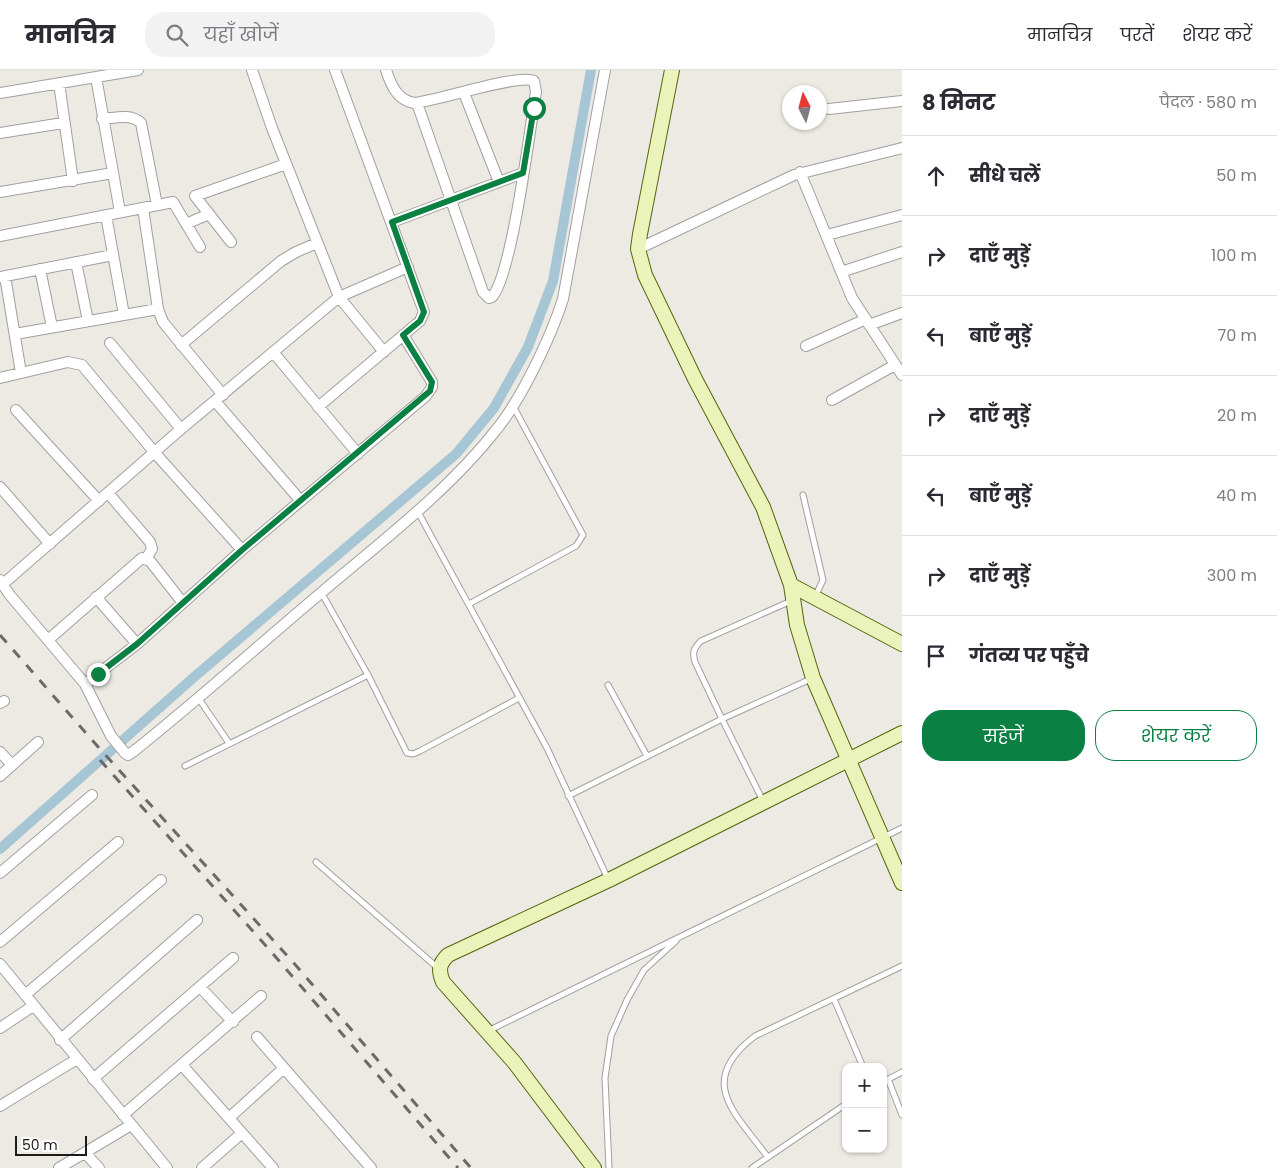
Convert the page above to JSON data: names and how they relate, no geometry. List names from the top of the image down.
{
  "scale_bar": "50 m",
  "north": "top",
  "page": {
    "header": "मानचित्र",
    "search": "यहाँ खोजें",
    "nav": ["मानचित्र", "परतें", "शेयर करें"],
    "heading": ["8 मिनट", "पैदल · 580 m"],
    "list": [
      ["सीधे चलें", "50 m"],
      ["दाएँ मुड़ें", "100 m"],
      ["बाएँ मुड़ें", "70 m"],
      ["दाएँ मुड़ें", "20 m"],
      ["बाएँ मुड़ें", "40 m"],
      ["दाएँ मुड़ें", "300 m"],
      "गंतव्य पर पहुँचे"
    ],
    "buttons": ["सहेजें", "शेयर करें"],
    "map_buttons": ["+", "−"],
    "scale": "50 m"
  }
}
